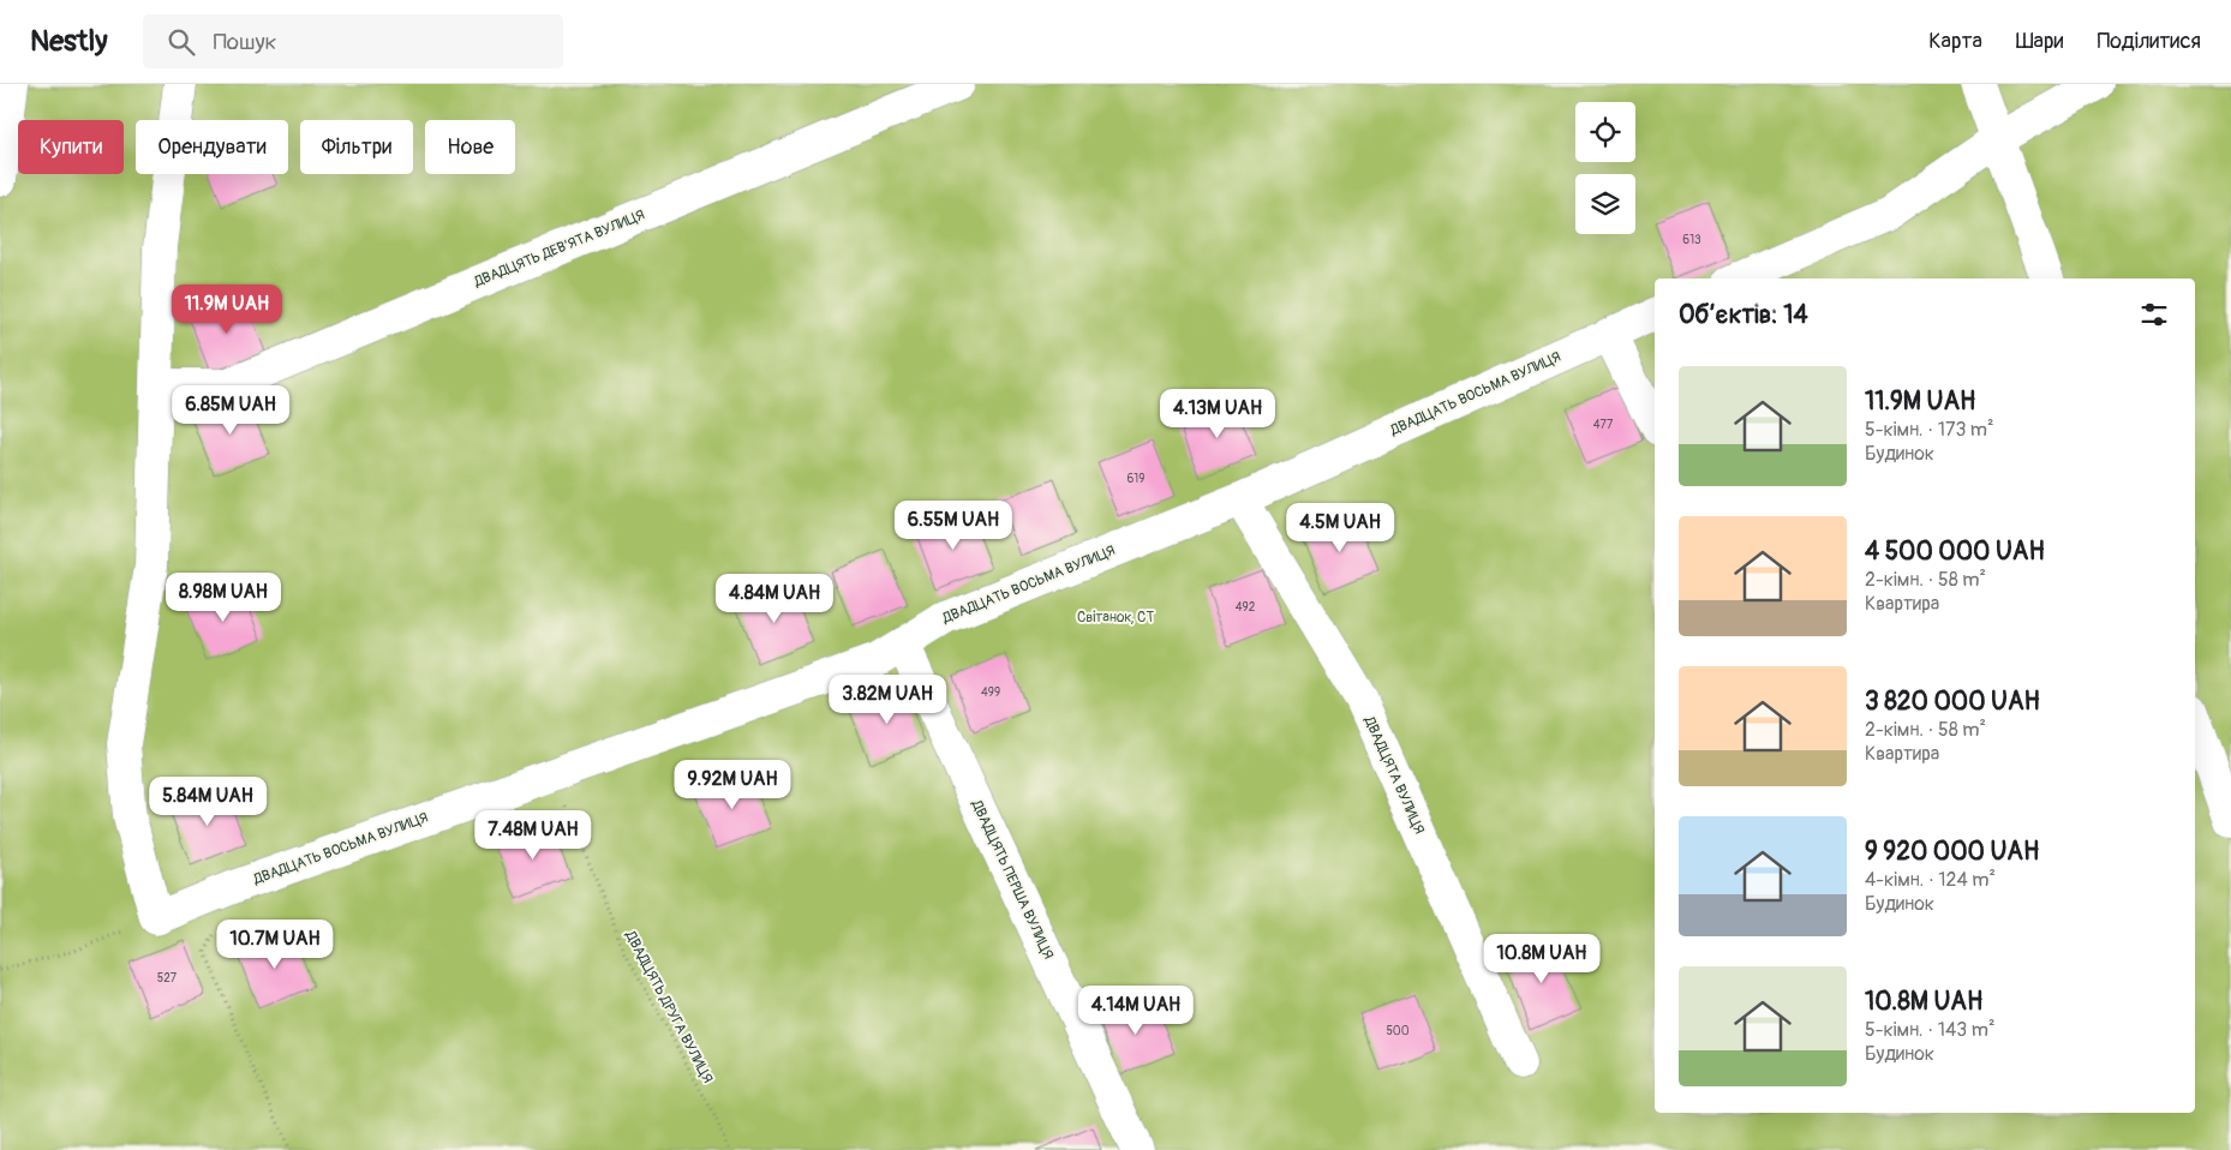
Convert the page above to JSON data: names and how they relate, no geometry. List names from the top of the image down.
{
  "streets": {
    "street": [
      "ДВАДЦЯТЬ ДЕВ’ЯТА ВУЛИЦЯ",
      "ДВАДЦАТЬ ВОСЬМА ВУЛИЦЯ",
      "ДВАДЦЯТА ВУЛИЦЯ",
      "ДВАДЦЯТЬ ПЕРША ВУЛИЦЯ"
    ],
    "path": ["ДВАДЦЯТЬ ДРУГА ВУЛИЦЯ"]
  },
  "crossings": [
    ["ДВАДЦАТЬ ВОСЬМА ВУЛИЦЯ", "ДВАДЦЯТА ВУЛИЦЯ"],
    ["ДВАДЦАТЬ ВОСЬМА ВУЛИЦЯ", "ДВАДЦЯТЬ ПЕРША ВУЛИЦЯ"],
    ["ДВАДЦАТЬ ВОСЬМА ВУЛИЦЯ", "ДВАДЦЯТЬ ДРУГА ВУЛИЦЯ"]
  ],
  "parks": ["Світанок, СТ"],
  "house_numbers": [
    "613",
    "477",
    "619",
    "492",
    "499",
    "527",
    "500"
  ],
  "page": {
    "header": "Nestly",
    "search": "Пошук",
    "nav": ["Карта", "Шари", "Поділитися"],
    "chip": [
      "Купити",
      "Орендувати",
      "Фільтри",
      "Нове"
    ],
    "heading": "Об’єктів: 14",
    "price": [
      "11.9M UAH",
      "6.85M UAH",
      "4.13M UAH",
      "6.55M UAH",
      "4.5M UAH",
      "8.98M UAH",
      "4.84M UAH",
      "3.82M UAH",
      "9.92M UAH",
      "5.84M UAH",
      "7.48M UAH",
      "10.7M UAH",
      "10.8M UAH",
      "4.14M UAH"
    ],
    "list": [
      {
        "name": "11.9M UAH",
        "note": "5-кімн. · 173 m² · Будинок"
      },
      {
        "name": "4 500 000 UAH",
        "note": "2-кімн. · 58 m² · Квартира"
      },
      {
        "name": "3 820 000 UAH",
        "note": "2-кімн. · 58 m² · Квартира"
      },
      {
        "name": "9 920 000 UAH",
        "note": "4-кімн. · 124 m² · Будинок"
      },
      {
        "name": "10.8M UAH",
        "note": "5-кімн. · 143 m² · Будинок"
      }
    ]
  }
}
